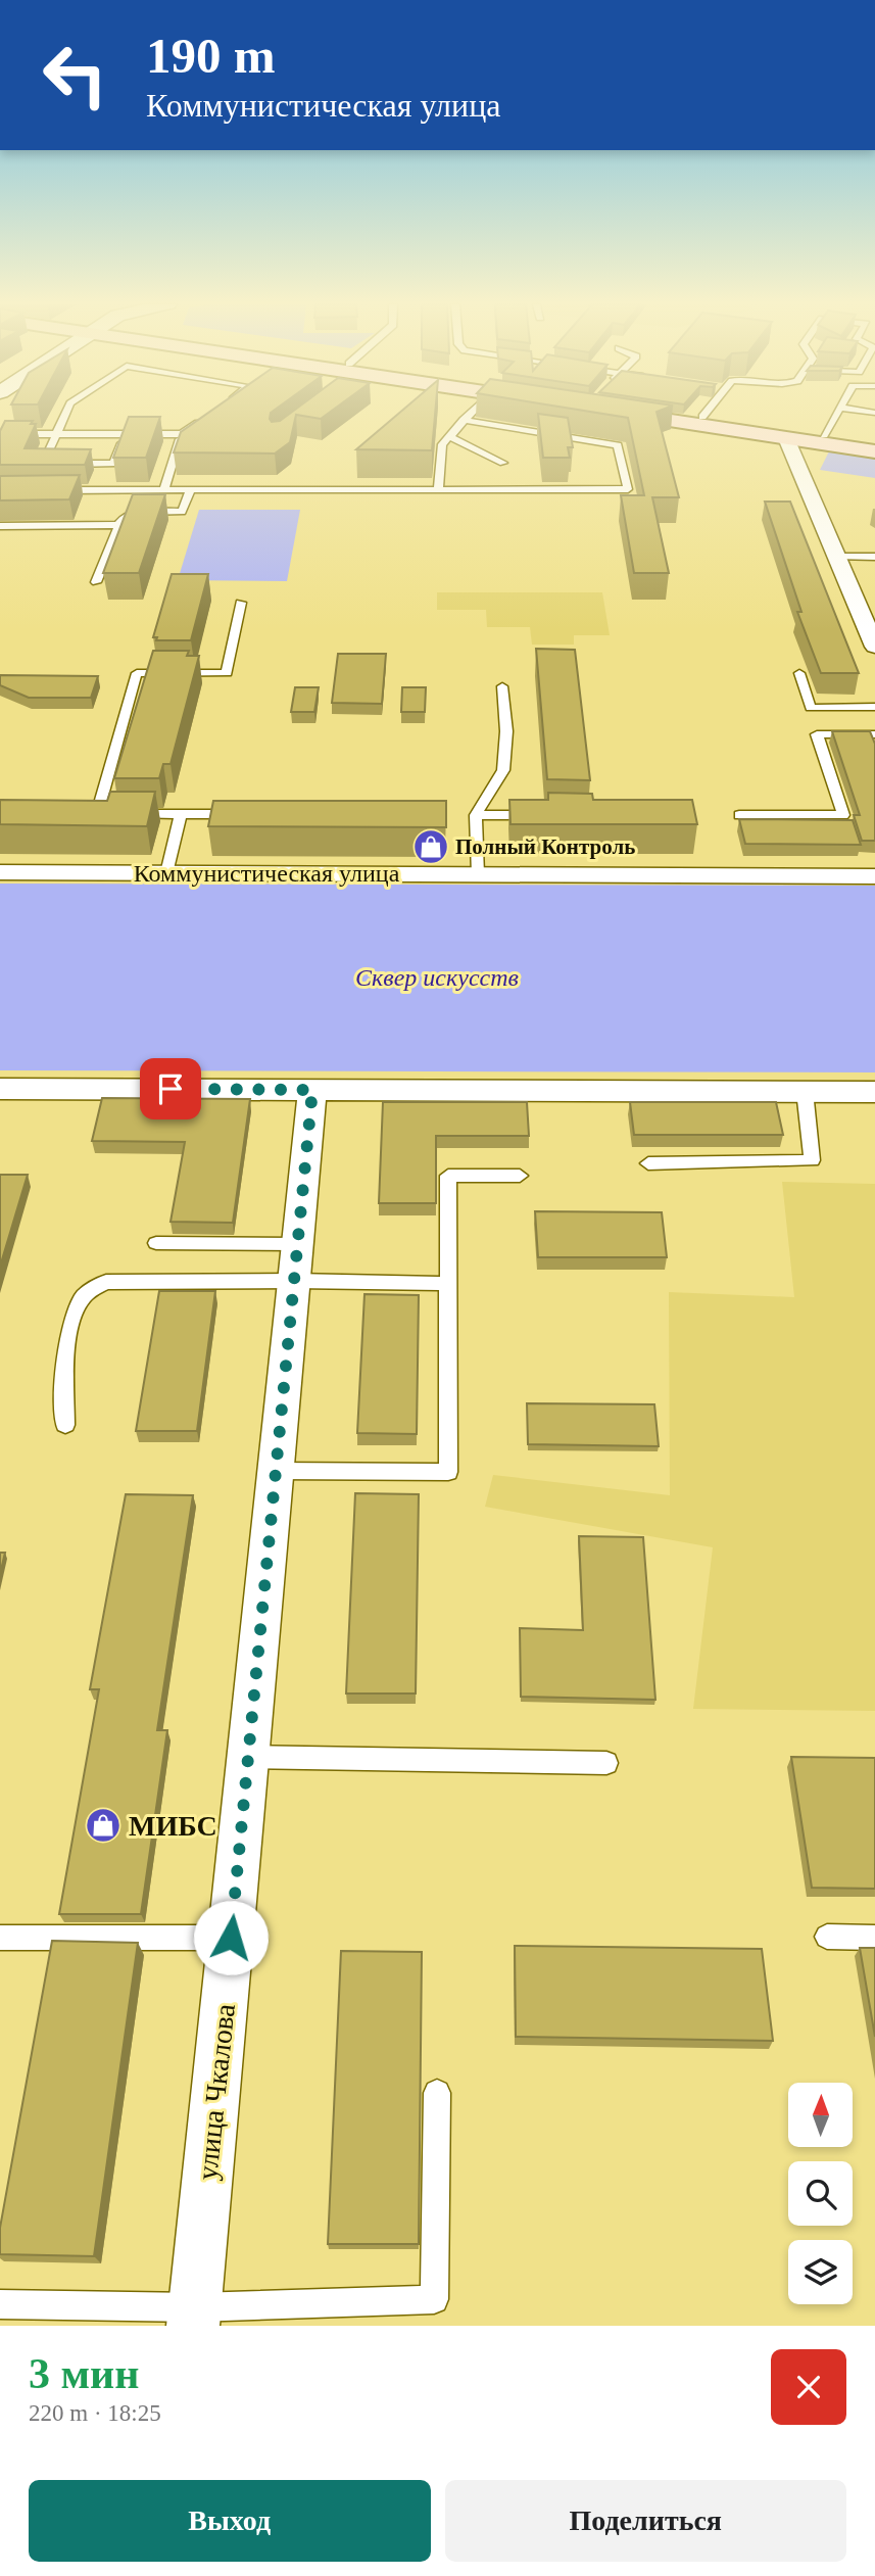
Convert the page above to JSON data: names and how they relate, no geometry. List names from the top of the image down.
{
  "streets": {
    "street": ["Коммунистическая улица", "улица Чкалова"]
  },
  "parks": ["Сквер искусств"],
  "places": {
    "shop": ["Полный Контроль", "МИБС"]
  },
  "north": "top",
  "page": {
    "turn": ["190 m", "Коммунистическая улица"],
    "heading": ["3 мин", "220 m · 18:25"],
    "buttons": ["Выход", "Поделиться"]
  }
}
